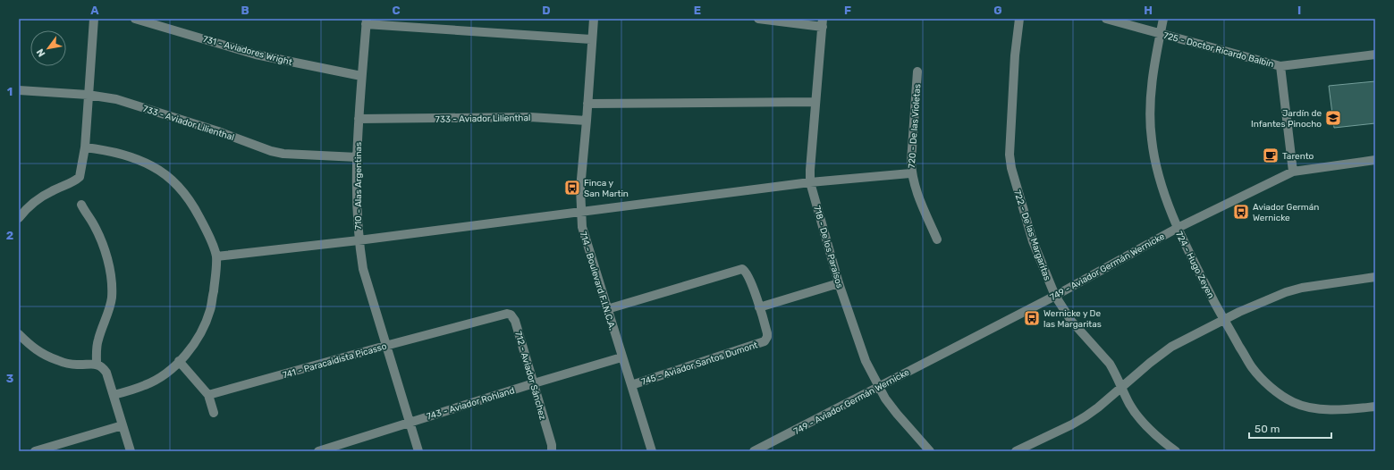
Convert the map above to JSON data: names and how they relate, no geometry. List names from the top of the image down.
{
  "streets": {
    "street": [
      "725 - Doctor Ricardo Balbín",
      "731 - Aviadores Wright",
      "733 - Aviador Lilienthal",
      "720 - De las Violetas",
      "710 - Alas Argentinas",
      "722 - De las Margaritas",
      "718 - De los Paraísos",
      "724 - Hugo Zeyen",
      "749 - Aviador Germán Wernicke",
      "714 - Boulevard F.I.N.C.A.",
      "741 - Paracaidista Picasso",
      "745 - Aviador Santos Dumont",
      "712 - Aviador Sánchez",
      "743 - Aviador Rohland"
    ]
  },
  "crossings": [
    ["725 - Doctor Ricardo Balbín", "724 - Hugo Zeyen"],
    ["731 - Aviadores Wright", "710 - Alas Argentinas"],
    ["733 - Aviador Lilienthal", "710 - Alas Argentinas"],
    ["733 - Aviador Lilienthal", "714 - Boulevard F.I.N.C.A."],
    ["710 - Alas Argentinas", "741 - Paracaidista Picasso"],
    ["710 - Alas Argentinas", "743 - Aviador Rohland"],
    ["722 - De las Margaritas", "749 - Aviador Germán Wernicke"],
    ["718 - De los Paraísos", "749 - Aviador Germán Wernicke"],
    ["724 - Hugo Zeyen", "749 - Aviador Germán Wernicke"],
    ["714 - Boulevard F.I.N.C.A.", "745 - Aviador Santos Dumont"],
    ["714 - Boulevard F.I.N.C.A.", "743 - Aviador Rohland"],
    ["741 - Paracaidista Picasso", "712 - Aviador Sánchez"],
    ["712 - Aviador Sánchez", "743 - Aviador Rohland"]
  ],
  "places": {
    "school or university": ["Jardín de Infantes Pinocho"],
    "cafe": ["Tarento"],
    "bus stop": ["Finca y San Martin", "Aviador Germán Wernicke", "Wernicke y De las Margaritas"]
  },
  "scale_bar": "50 m",
  "north": "bottom left",
  "grid": {
    "columns": [
      "A",
      "B",
      "C",
      "D",
      "E",
      "F",
      "G",
      "H",
      "I"
    ],
    "rows": ["1", "2", "3"]
  }
}
